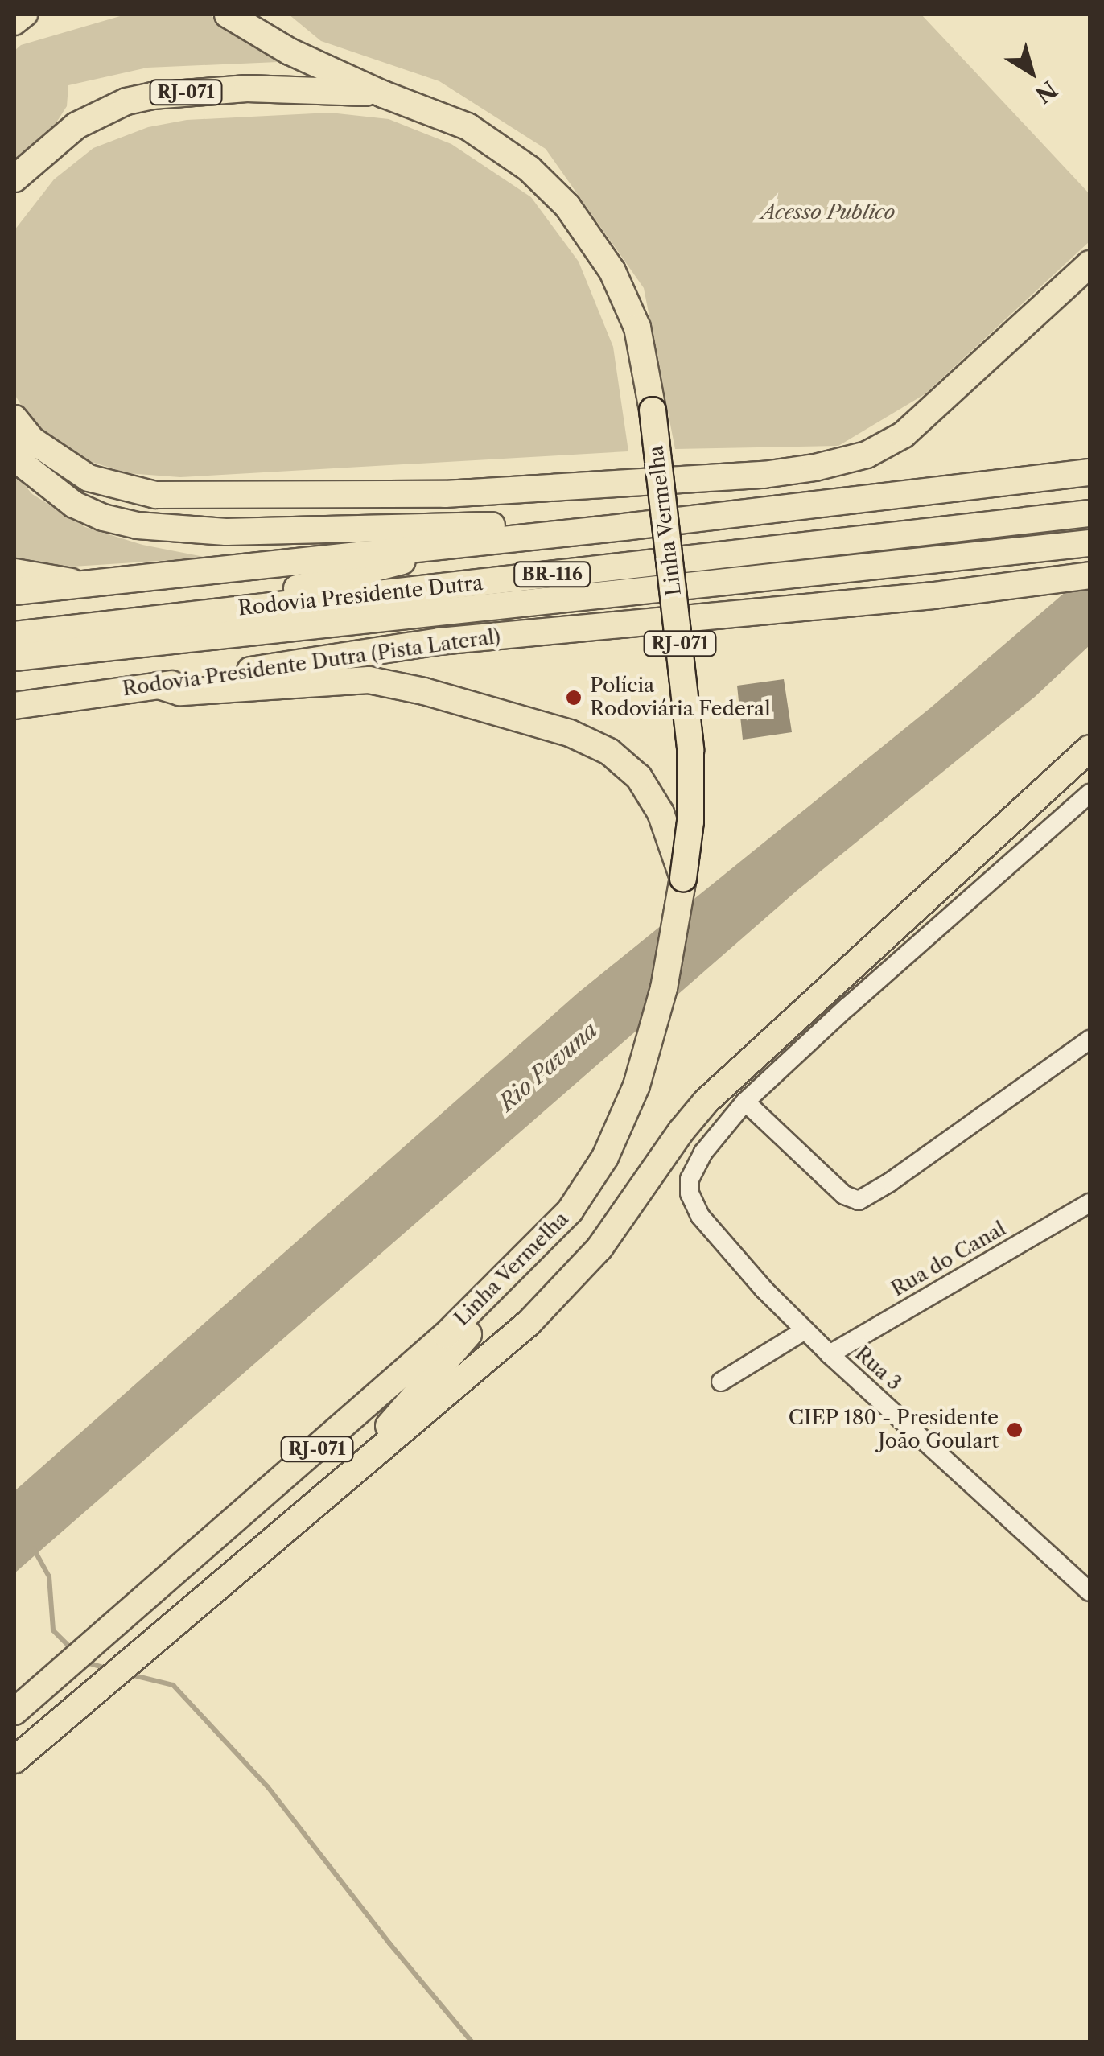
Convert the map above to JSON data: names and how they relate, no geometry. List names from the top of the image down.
{
  "streets": {
    "highway": [
      "RJ-071",
      "Linha Vermelha",
      "BR-116",
      "Rodovia Presidente Dutra",
      "Rodovia Presidente Dutra (Pista Lateral)"
    ],
    "street": ["Rua do Canal", "Rua 3"]
  },
  "crossings": [
    ["RJ-071", "Linha Vermelha"],
    ["RJ-071", "Rodovia Presidente Dutra (Pista Lateral)"],
    ["Rua do Canal", "Rua 3"]
  ],
  "water": ["Rio Pavuna"],
  "parks": ["Acesso Publico"],
  "places": ["Polícia Rodoviária Federal", "CIEP 180 - Presidente João Goulart"],
  "north": "bottom right"
}
